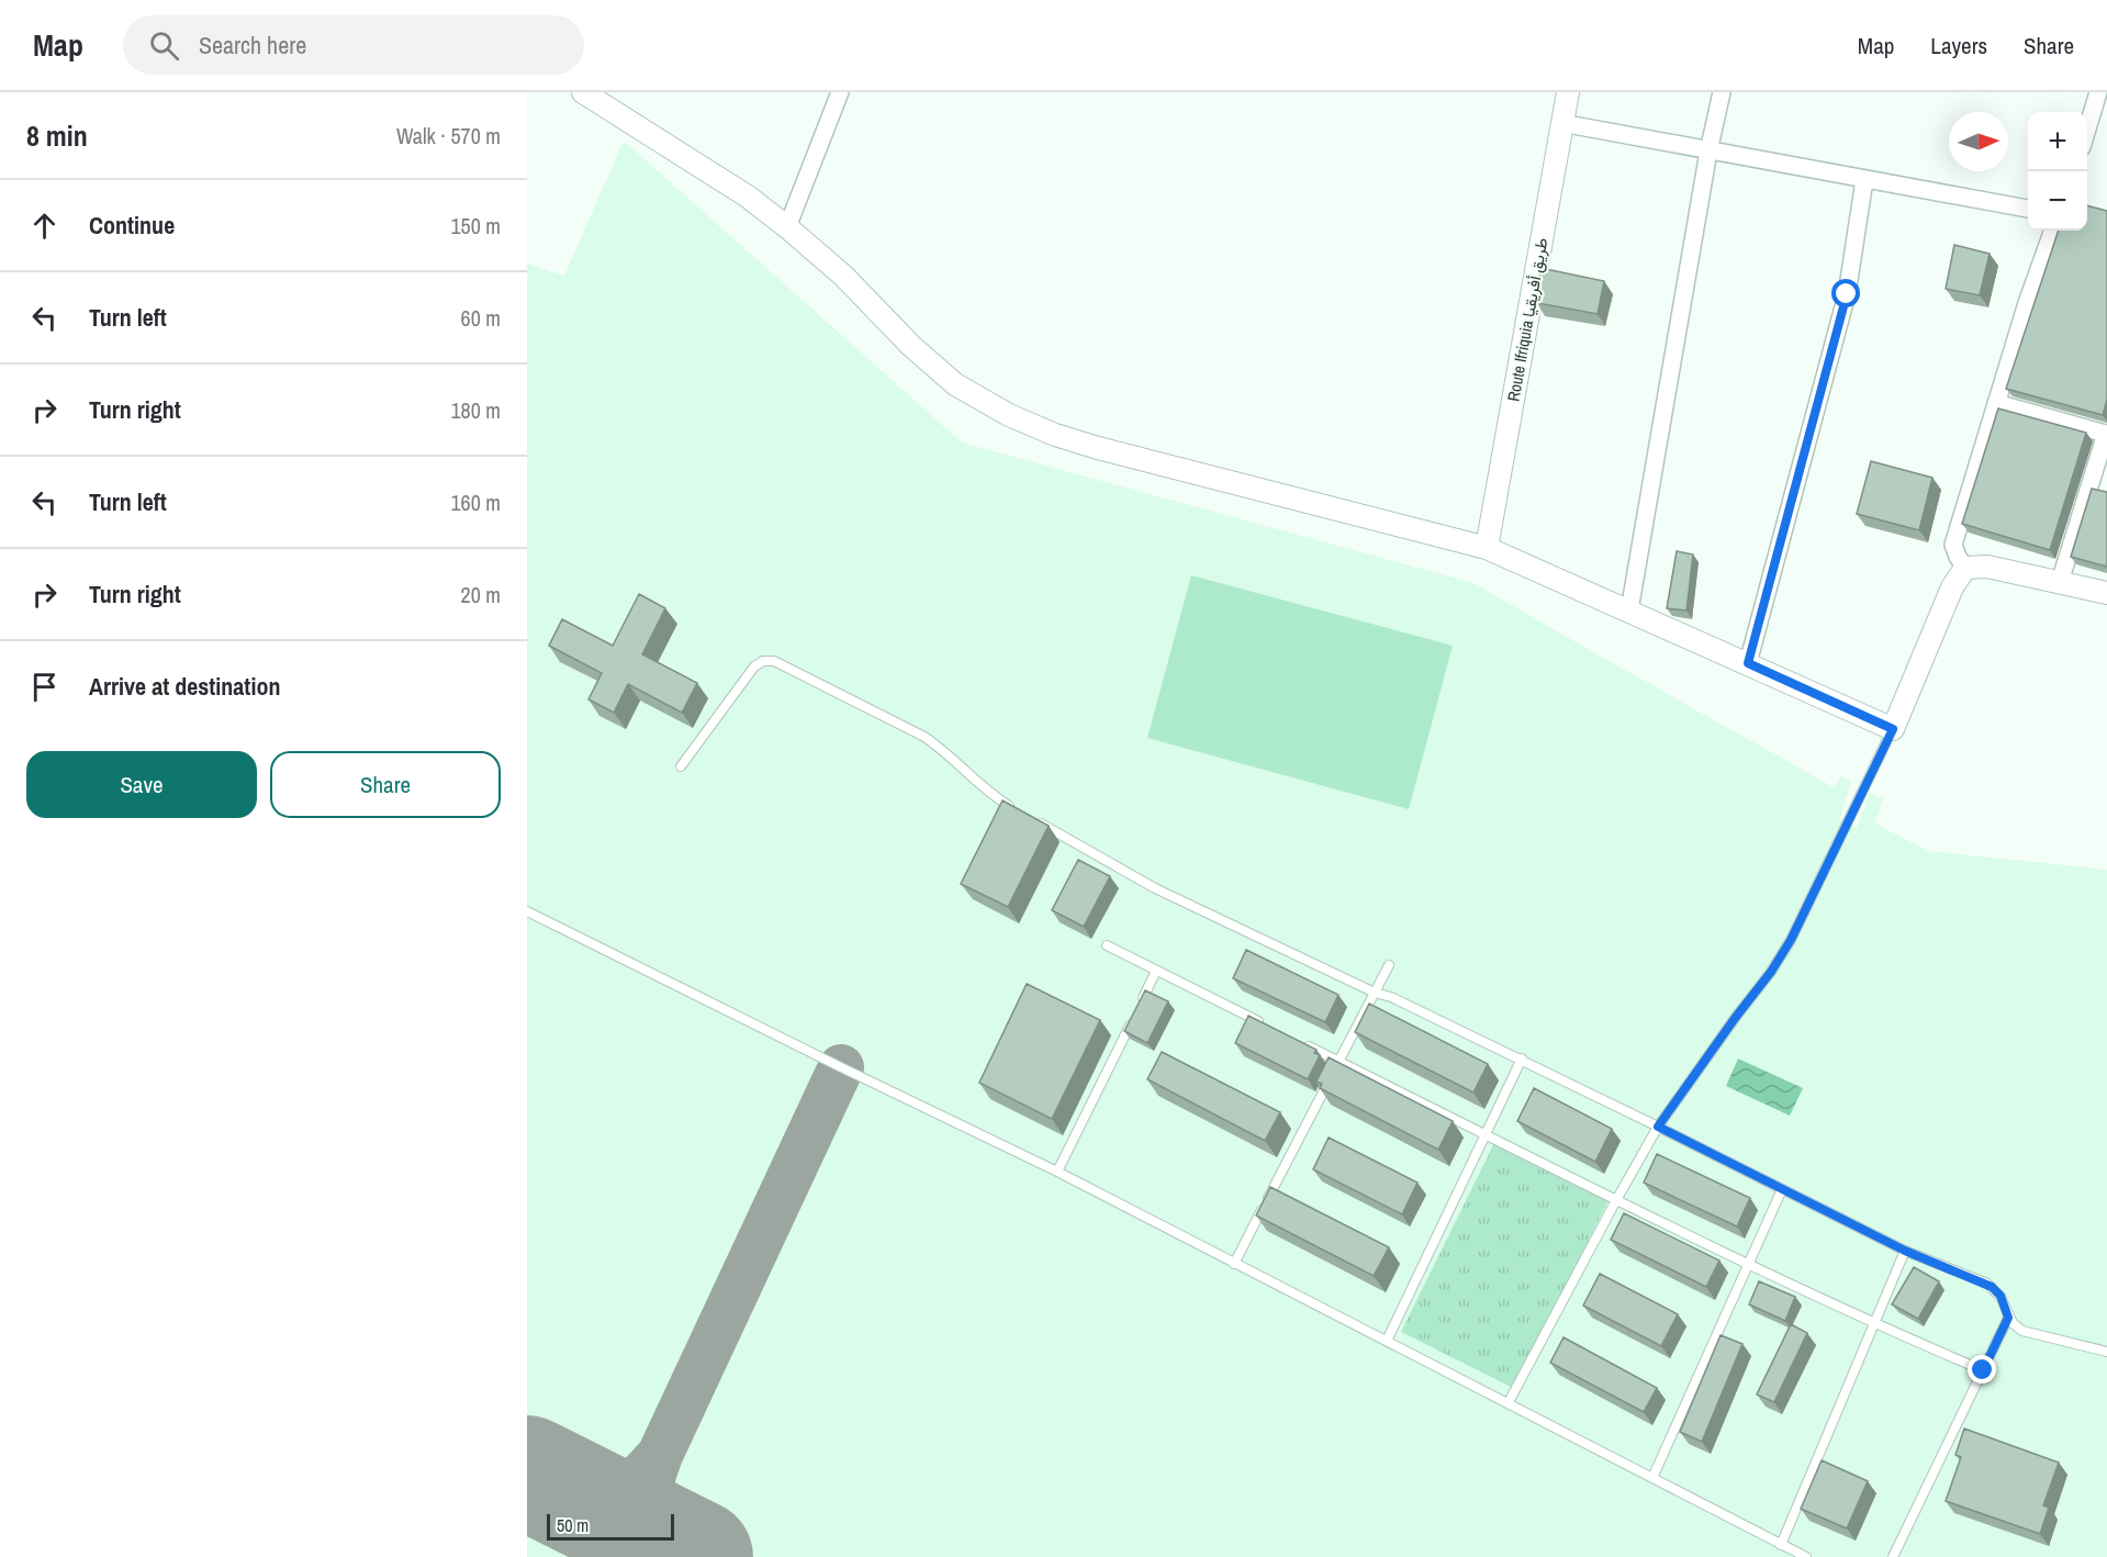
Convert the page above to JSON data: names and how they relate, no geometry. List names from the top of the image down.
{
  "streets": {
    "street": ["Route Ifriquia طريق أفريقيا"]
  },
  "scale_bar": "50 m",
  "north": "right",
  "page": {
    "header": "Map",
    "search": "Search here",
    "nav": ["Map", "Layers", "Share"],
    "heading": ["8 min", "Walk · 570 m"],
    "map_buttons": ["+", "−"],
    "list": [
      ["Continue", "150 m"],
      ["Turn left", "60 m"],
      ["Turn right", "180 m"],
      ["Turn left", "160 m"],
      ["Turn right", "20 m"],
      "Arrive at destination"
    ],
    "buttons": ["Save", "Share"],
    "scale": "50 m"
  }
}
